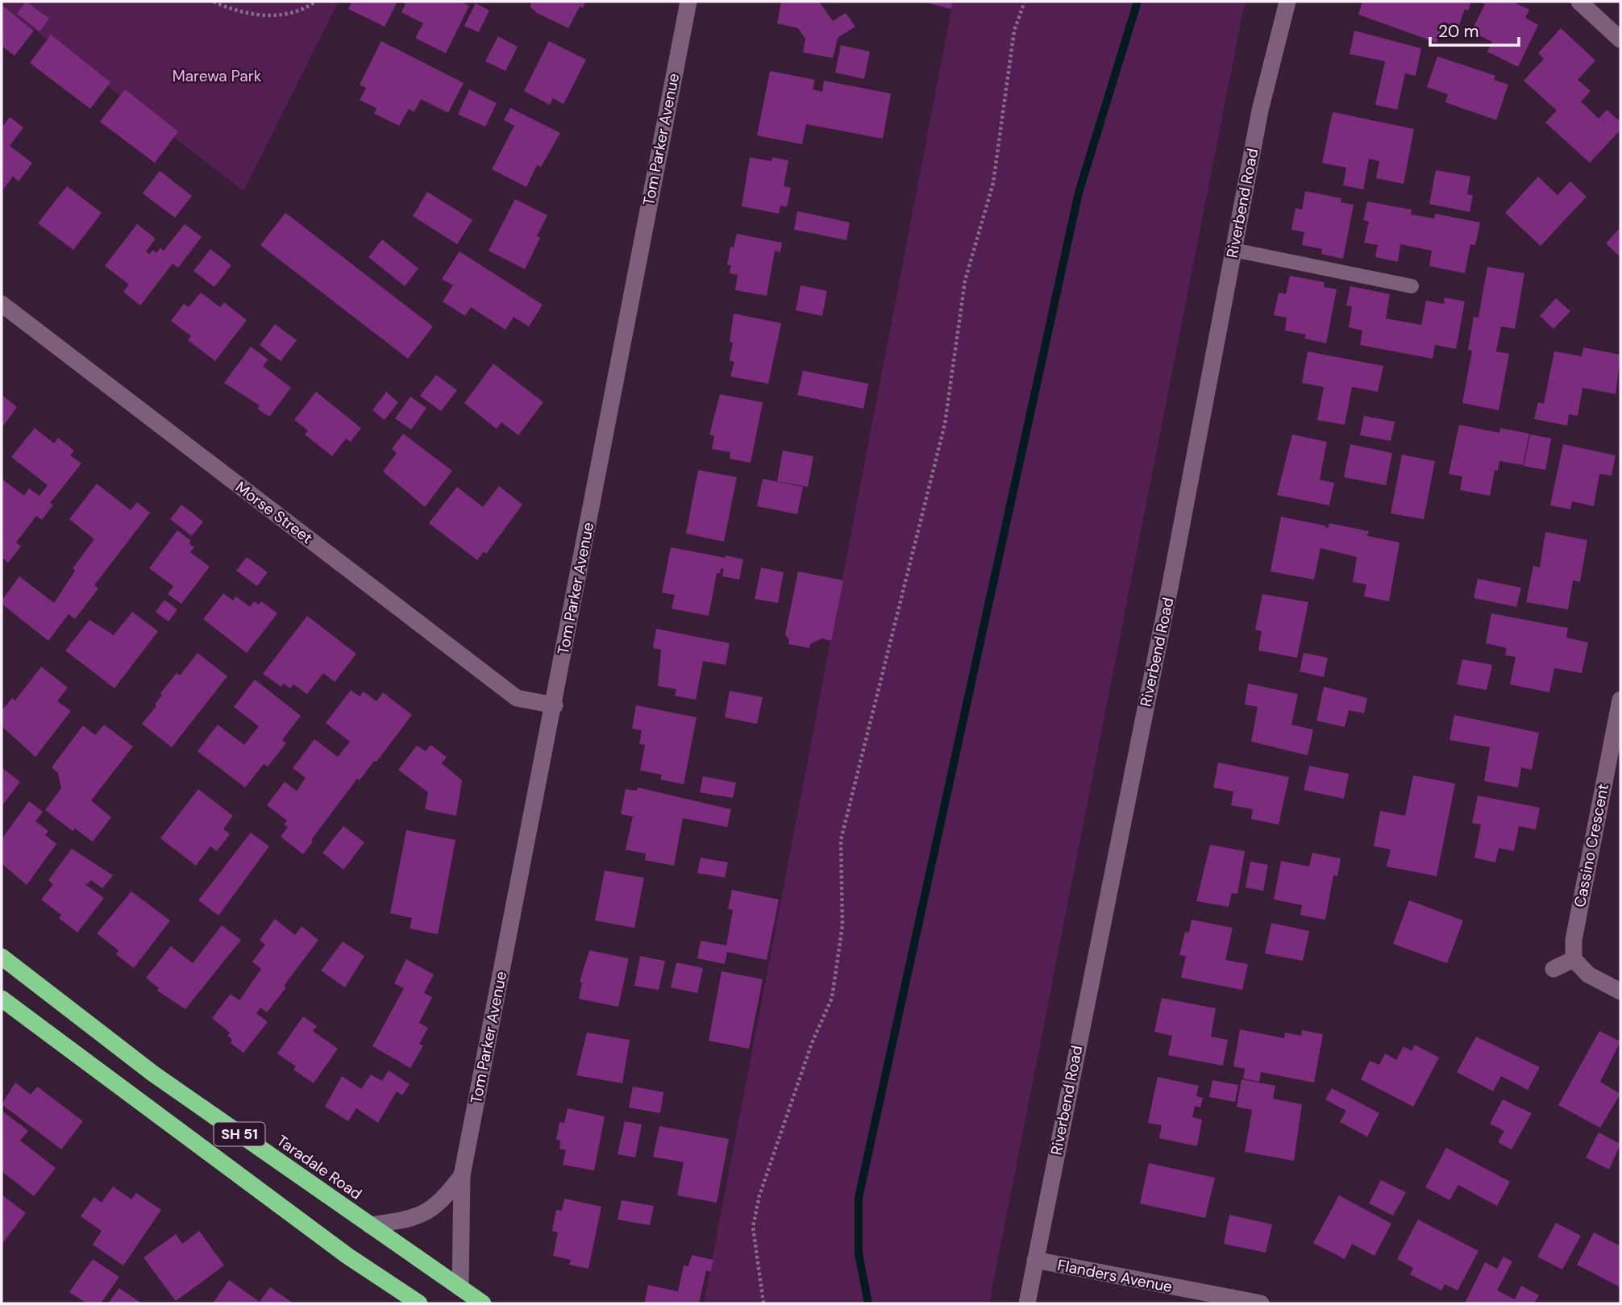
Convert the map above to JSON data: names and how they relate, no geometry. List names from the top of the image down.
{
  "streets": {
    "highway": ["SH 51", "Taradale Road"],
    "street": [
      "Tom Parker Avenue",
      "Riverbend Road",
      "Morse Street",
      "Cassino Crescent",
      "Flanders Avenue"
    ]
  },
  "crossings": [
    ["Tom Parker Avenue", "Morse Street"],
    ["Tom Parker Avenue", "Taradale Road"],
    ["Riverbend Road", "Flanders Avenue"]
  ],
  "parks": ["Marewa Park"],
  "scale_bar": "20 m"
}
